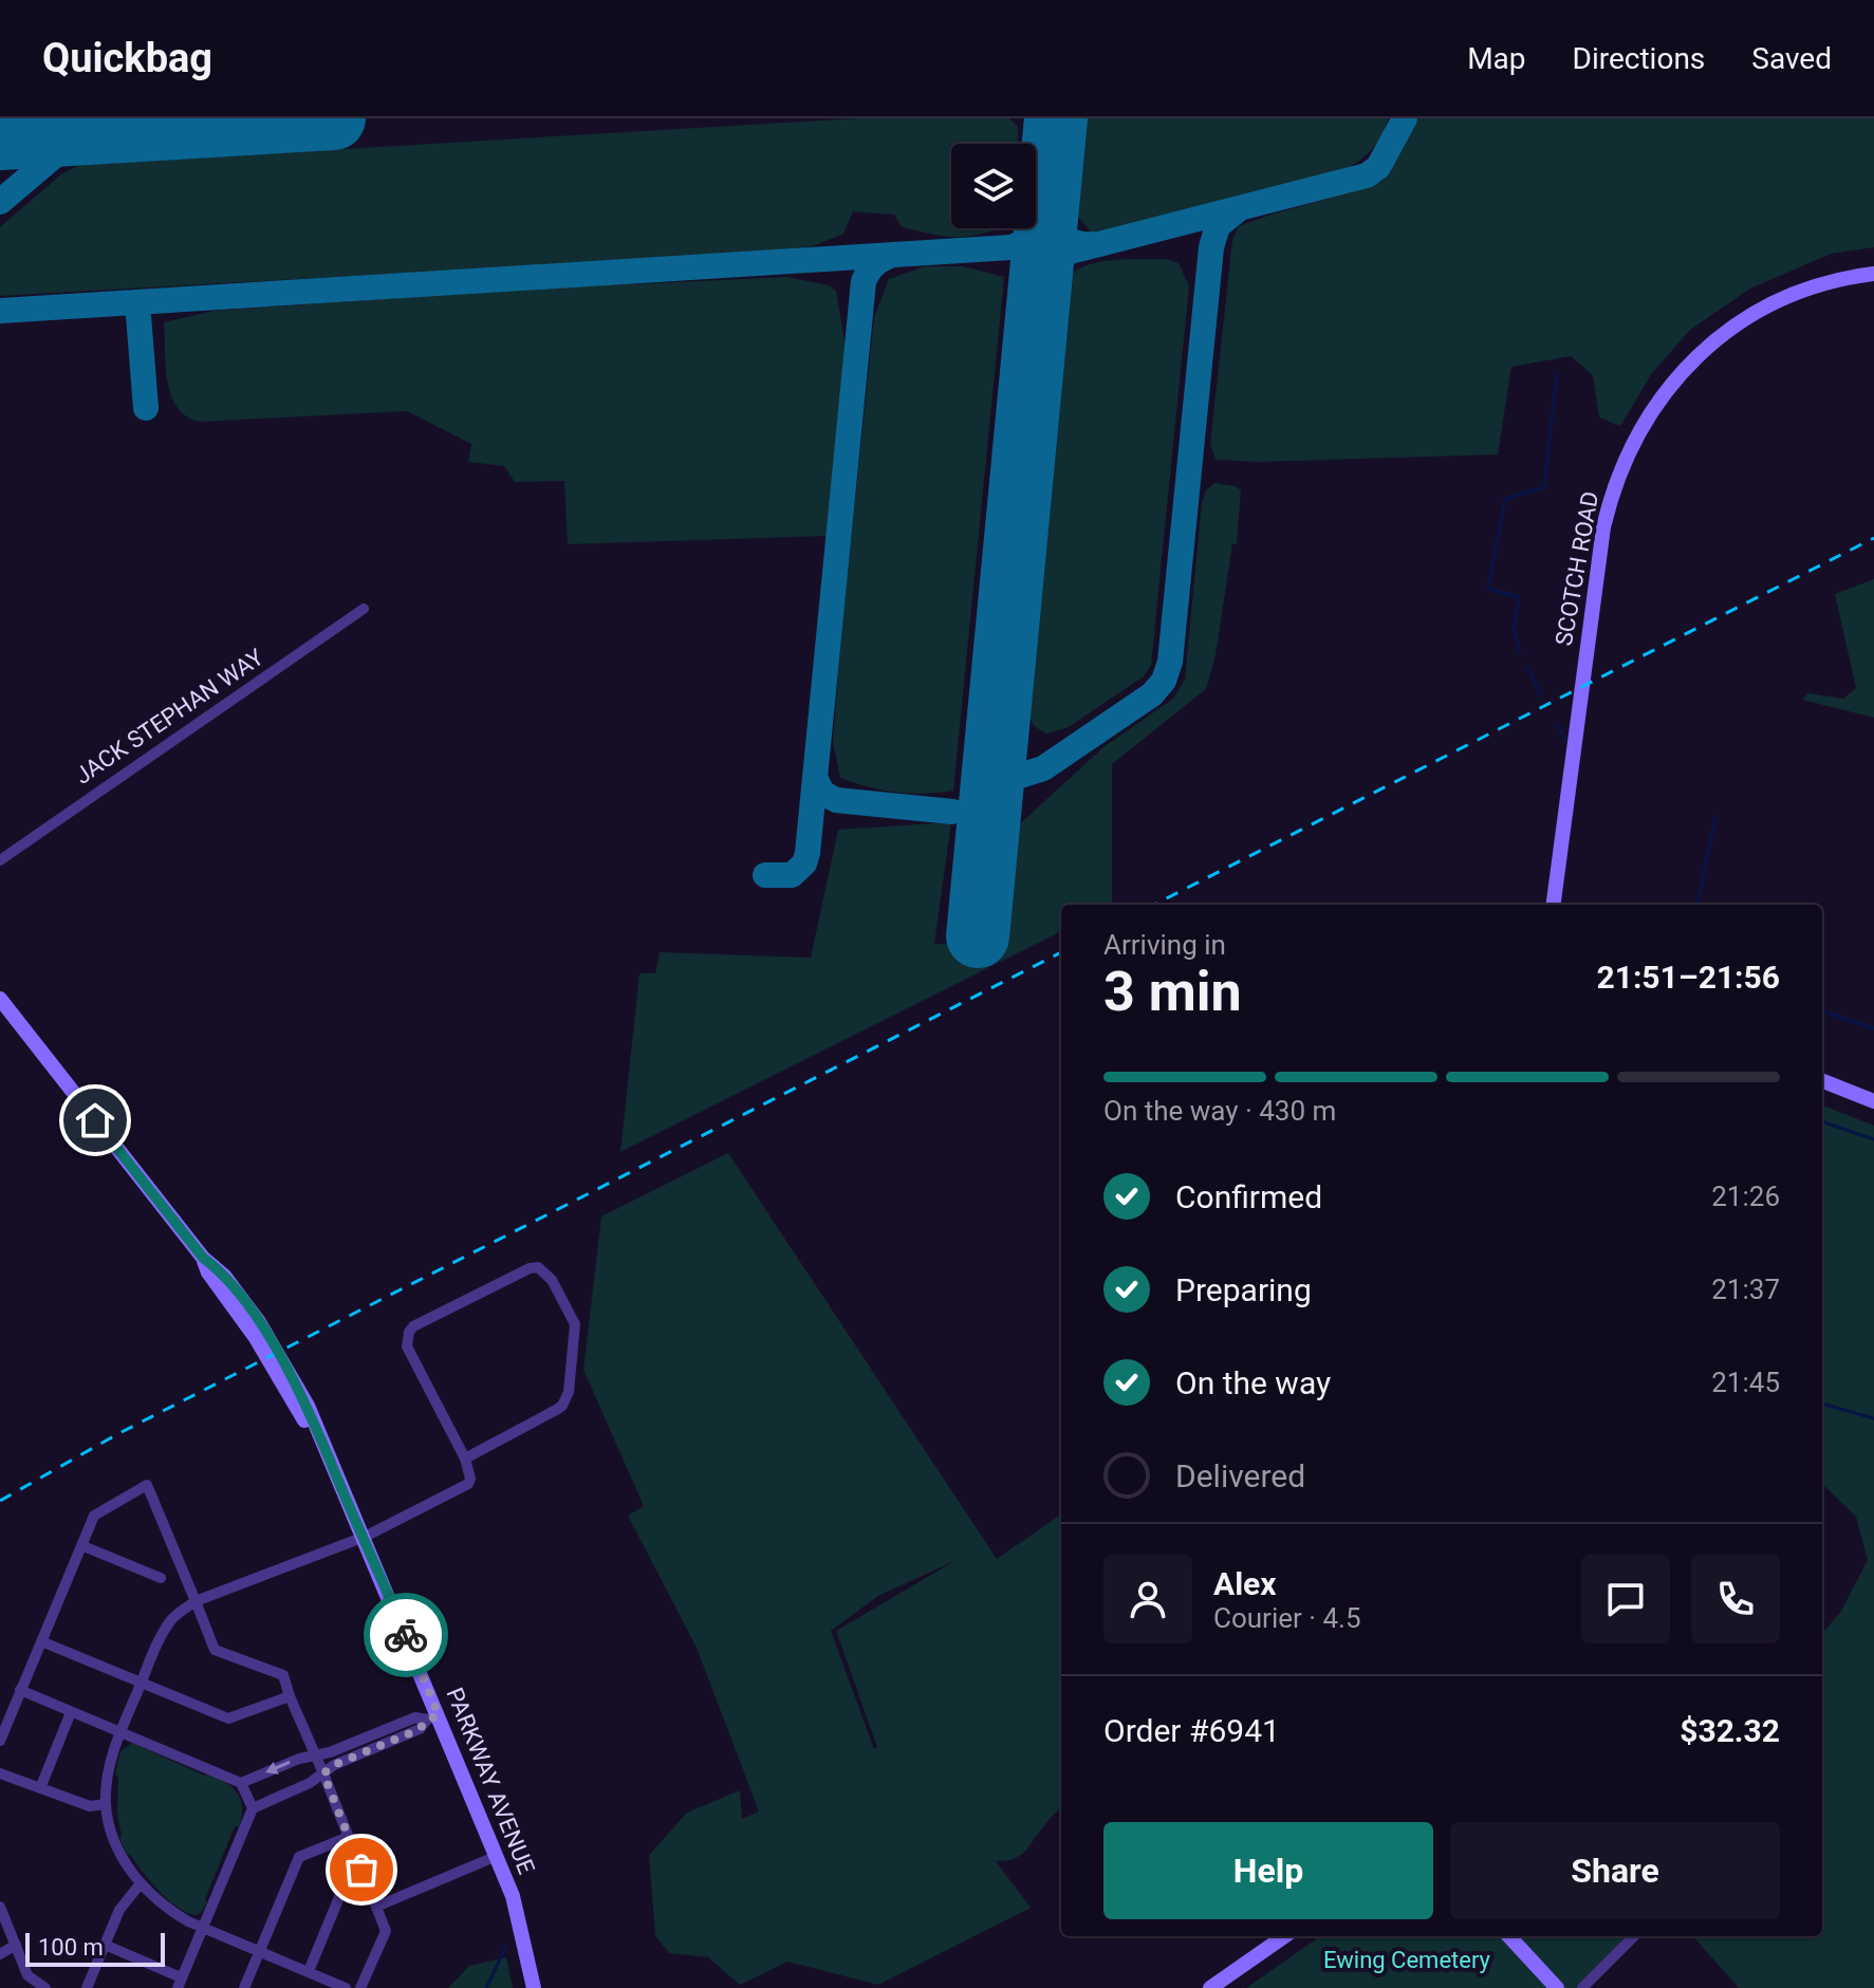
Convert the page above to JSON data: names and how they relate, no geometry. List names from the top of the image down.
{
  "streets": {
    "main road": ["SCOTCH ROAD", "PARKWAY AVENUE"],
    "street": ["JACK STEPHAN WAY"]
  },
  "parks": ["Ewing Cemetery"],
  "scale_bar": "100 m",
  "page": {
    "header": "Quickbag",
    "nav": ["Map", "Directions", "Saved"],
    "heading": ["3 min", "Arriving in", "21:51–21:56"],
    "panel": [
      "Alex",
      "Courier · 4.5",
      "Order #6941",
      "$32.32"
    ],
    "bar": "On the way · 430 m",
    "list": [
      ["Confirmed", "21:26"],
      ["Preparing", "21:37"],
      ["On the way", "21:45"],
      "Delivered"
    ],
    "buttons": ["Help", "Share"],
    "scale": "100 m"
  }
}
